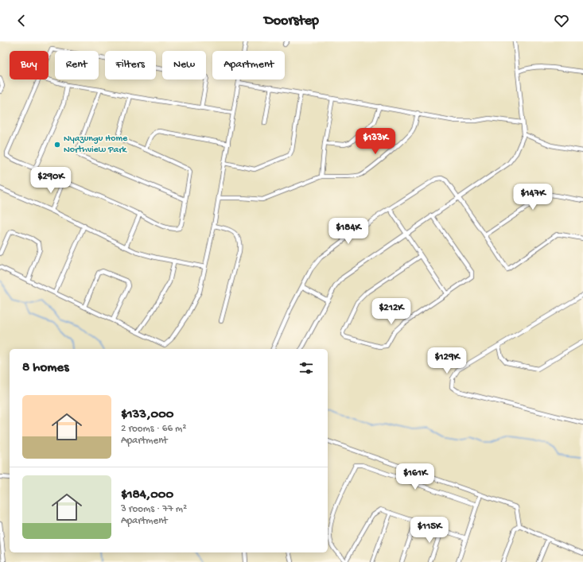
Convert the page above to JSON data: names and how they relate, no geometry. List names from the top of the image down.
{
  "places": ["Nyazungu Home Northview Park"],
  "page": {
    "header": "Doorstep",
    "chip": [
      "Buy",
      "Rent",
      "Filters",
      "New",
      "Apartment"
    ],
    "price": [
      "$133K",
      "$290K",
      "$147K",
      "$184K",
      "$212K",
      "$129K",
      "$161K",
      "$115K"
    ],
    "heading": "8 homes",
    "list": [
      {
        "name": "$133,000",
        "note": "2 rooms · 66 m² · Apartment"
      },
      {
        "name": "$184,000",
        "note": "3 rooms · 77 m² · Apartment"
      }
    ]
  }
}
